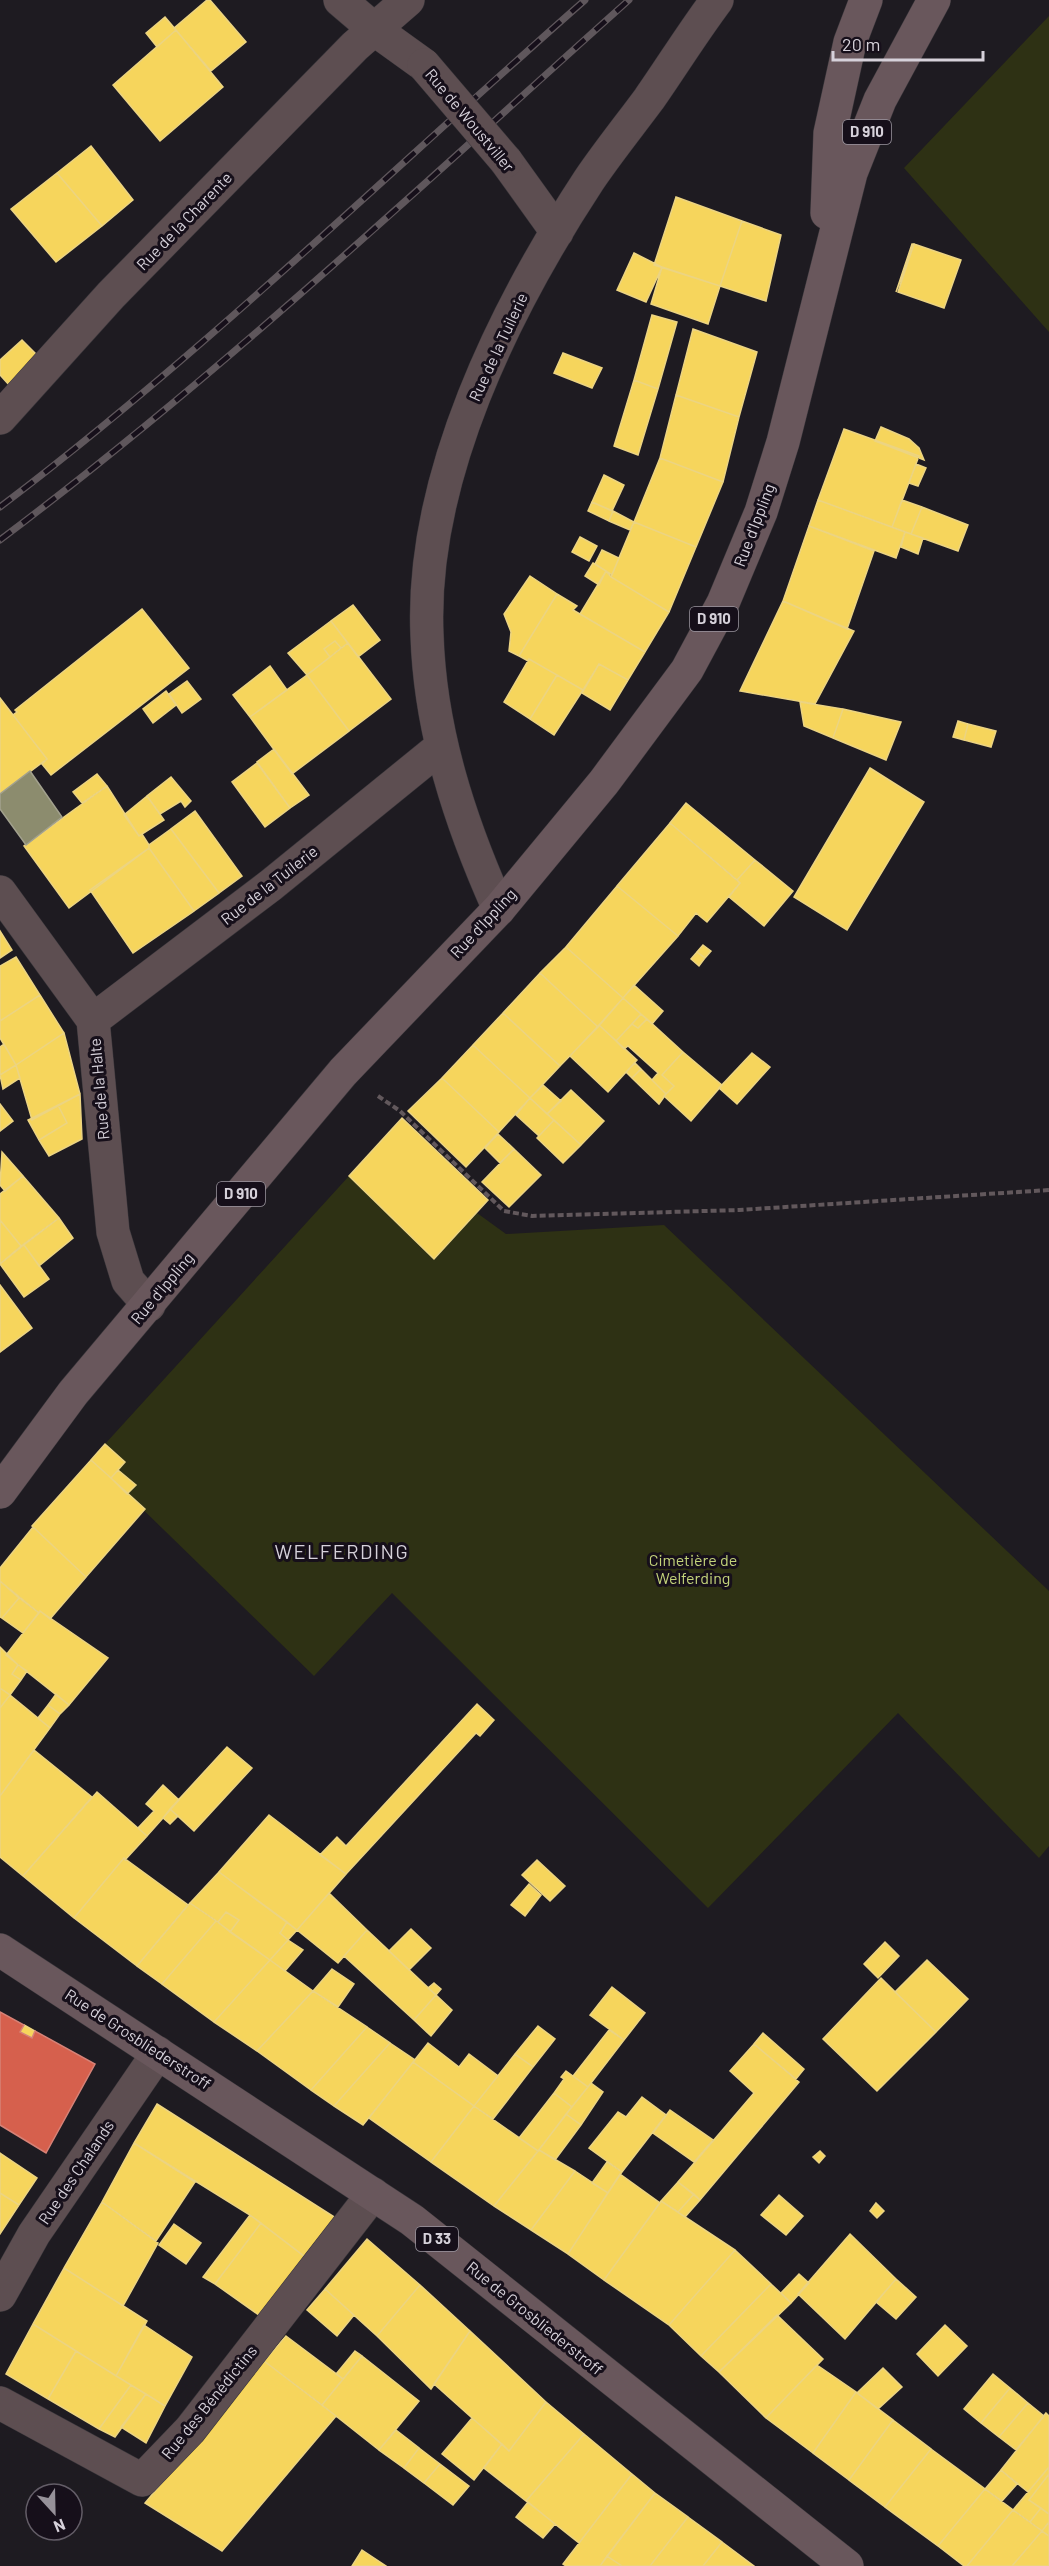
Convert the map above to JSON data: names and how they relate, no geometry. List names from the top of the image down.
{
  "streets": {
    "main road": [
      "D 910",
      "Rue d'Ippling",
      "Rue de Grosbliederstroff",
      "D 33"
    ],
    "street": [
      "Rue de Woustviller",
      "Rue de la Charente",
      "Rue de la Tuilerie",
      "Rue de la Halte",
      "Rue des Chalands",
      "Rue des Bénédictins"
    ]
  },
  "crossings": [
    ["Rue de Woustviller", "Rue de la Charente"],
    ["Rue de Woustviller", "Rue de la Tuilerie"],
    ["Rue de la Tuilerie", "Rue d'Ippling"],
    ["Rue de la Tuilerie", "Rue de la Halte"],
    ["Rue d'Ippling", "Rue de la Halte"],
    ["Rue de Grosbliederstroff", "Rue des Chalands"],
    ["Rue de Grosbliederstroff", "Rue des Bénédictins"]
  ],
  "districts": ["WELFERDING"],
  "parks": ["Cimetière de Welferding"],
  "scale_bar": "20 m",
  "north": "bottom"
}
